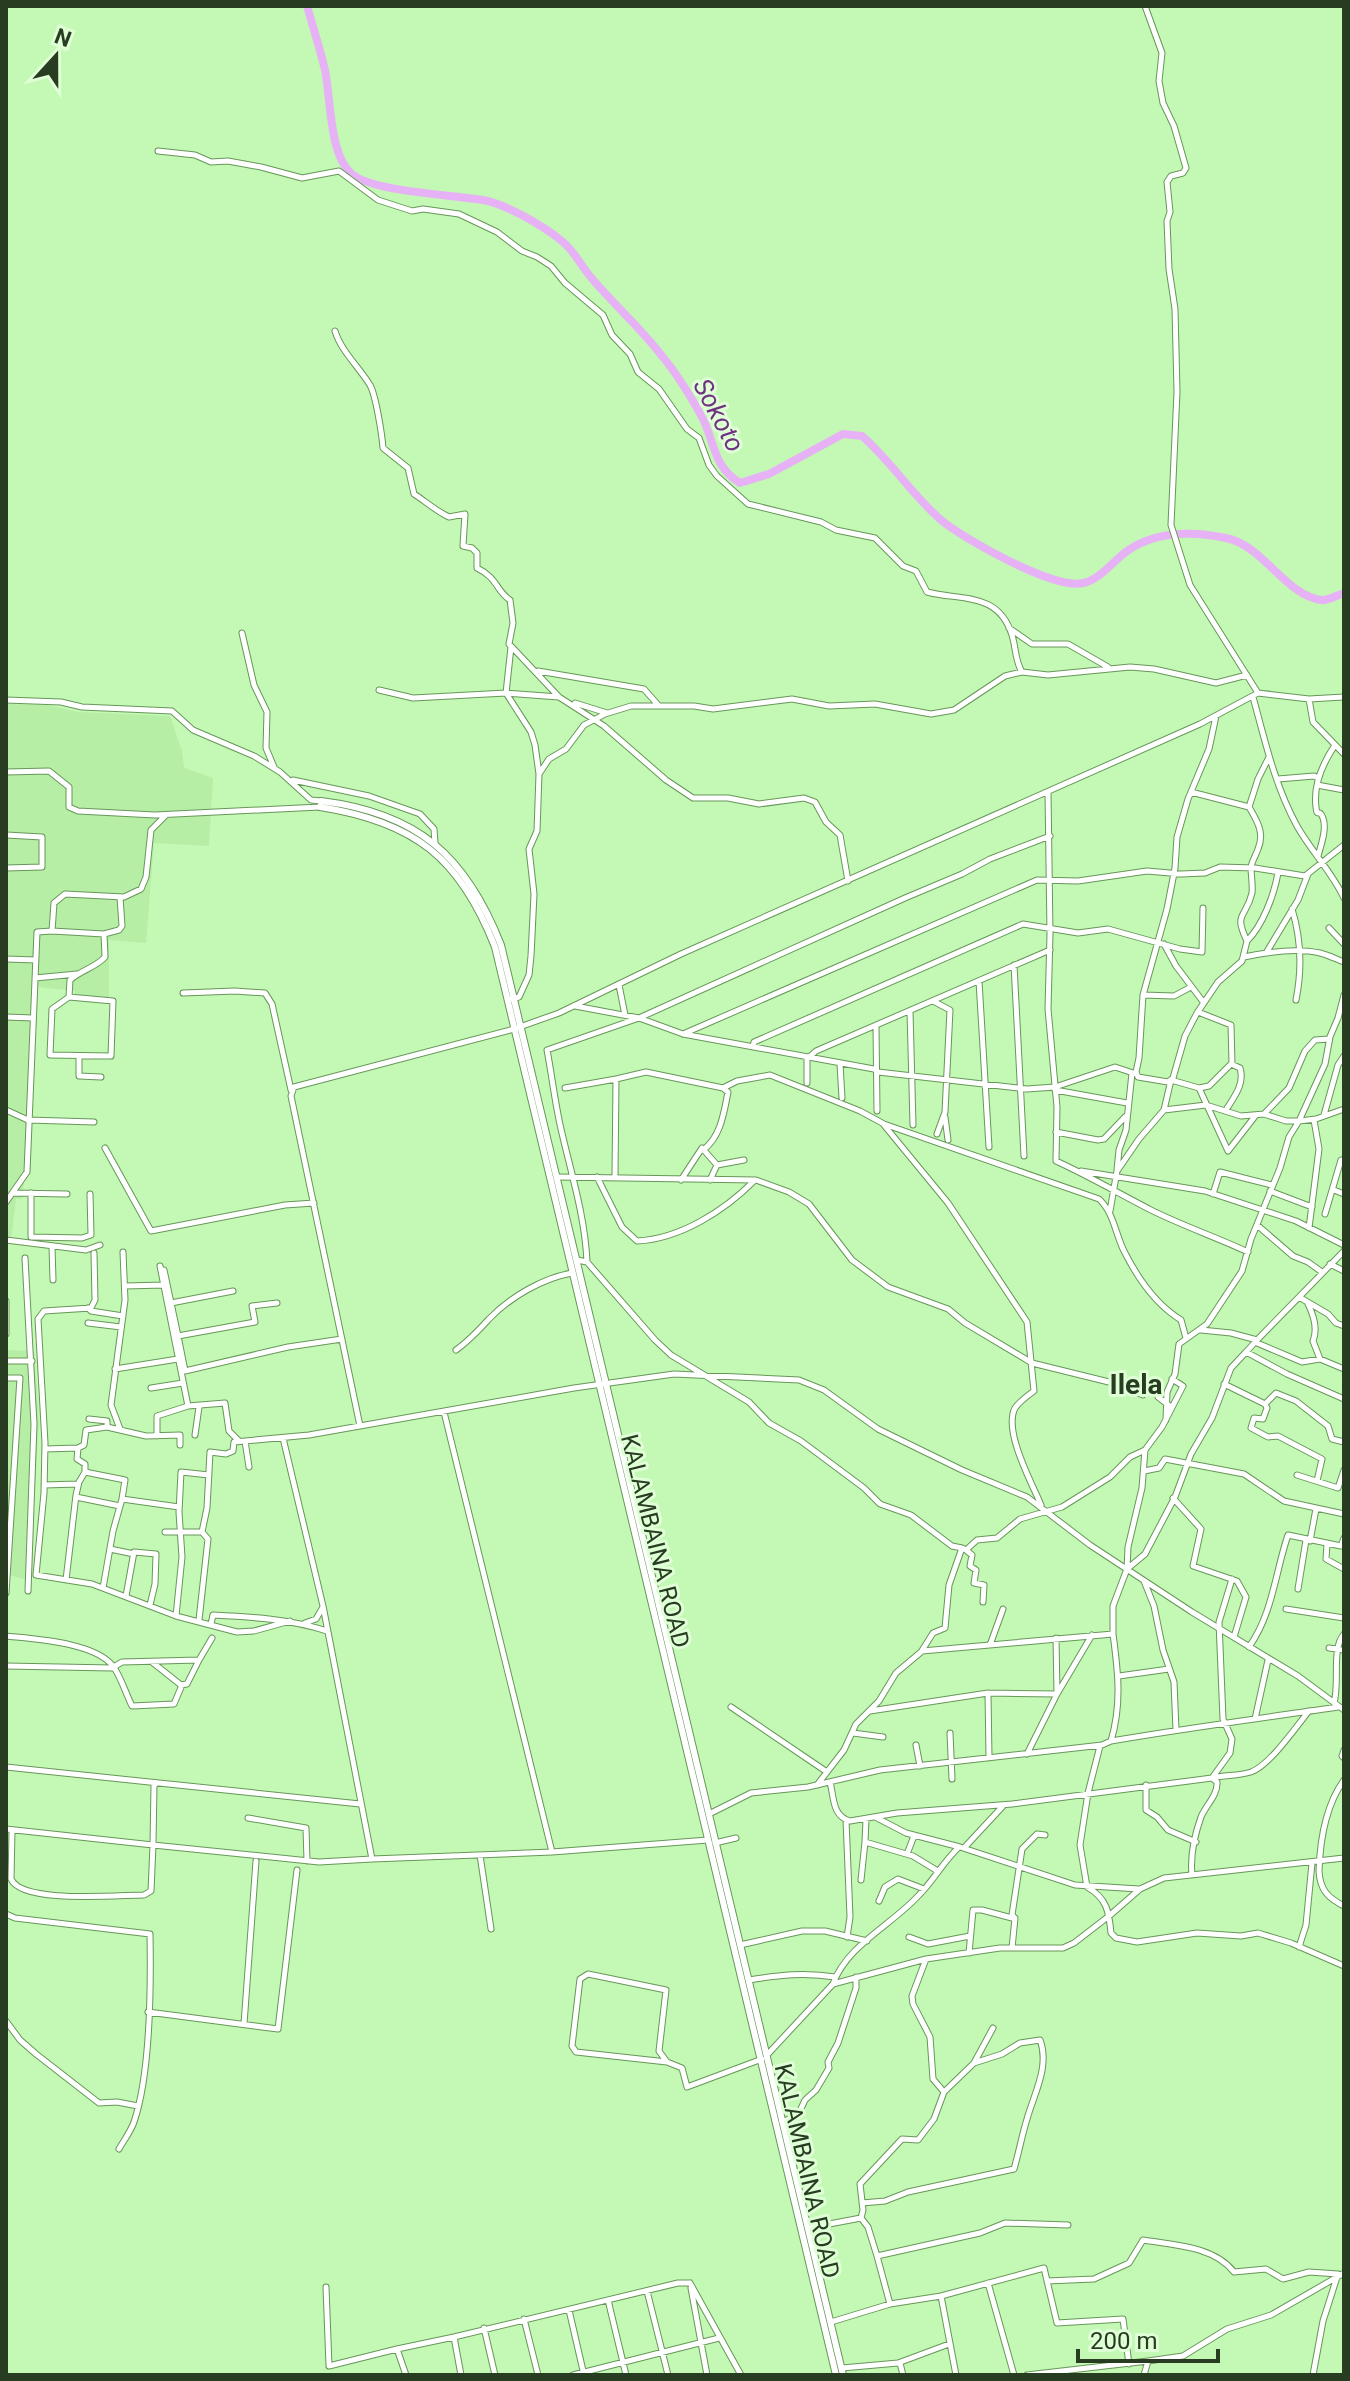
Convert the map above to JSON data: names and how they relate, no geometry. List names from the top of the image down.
{
  "streets": {
    "main road": ["KALAMBAINA ROAD"]
  },
  "districts": ["Ilela"],
  "water": ["Sokoto"],
  "scale_bar": "200 m",
  "north": "top"
}
